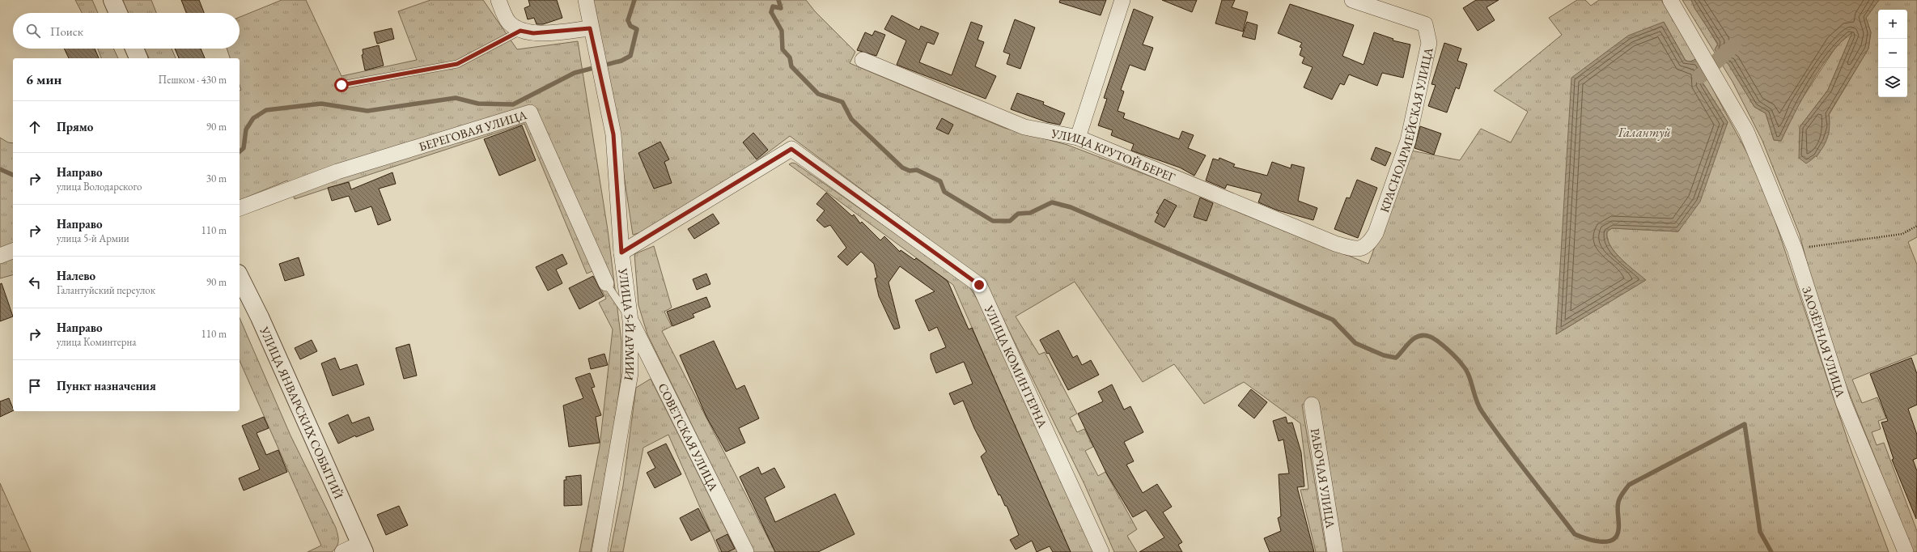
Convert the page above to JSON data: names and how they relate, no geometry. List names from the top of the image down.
{
  "streets": {
    "street": [
      "КРАСНОАРМЕЙСКАЯ УЛИЦА",
      "БЕРЕГОВАЯ УЛИЦА",
      "УЛИЦА КРУТОЙ БЕРЕГ",
      "УЛИЦА 5-Й АРМИИ",
      "ЗАОЗЁРНАЯ УЛИЦА",
      "УЛИЦА КОМИНТЕРНА",
      "УЛИЦА ЯНВАРСКИХ СОБЫТИЙ",
      "СОВЕТСКАЯ УЛИЦА",
      "РАБОЧАЯ УЛИЦА"
    ]
  },
  "crossings": [
    ["КРАСНОАРМЕЙСКАЯ УЛИЦА", "УЛИЦА КРУТОЙ БЕРЕГ"],
    ["УЛИЦА 5-Й АРМИИ", "УЛИЦА КОМИНТЕРНА"],
    ["УЛИЦА 5-Й АРМИИ", "СОВЕТСКАЯ УЛИЦА"]
  ],
  "water": ["Галантуй"],
  "page": {
    "map_buttons": ["+", "−"],
    "search": "Поиск",
    "heading": ["6 мин", "Пешком · 430 m"],
    "list": [
      ["Прямо", "90 m"],
      ["Направо", "улица Володарского", "30 m"],
      ["Направо", "улица 5-й Армии", "110 m"],
      ["Налево", "Галантуйский переулок", "90 m"],
      ["Направо", "улица Коминтерна", "110 m"],
      "Пункт назначения"
    ]
  }
}
